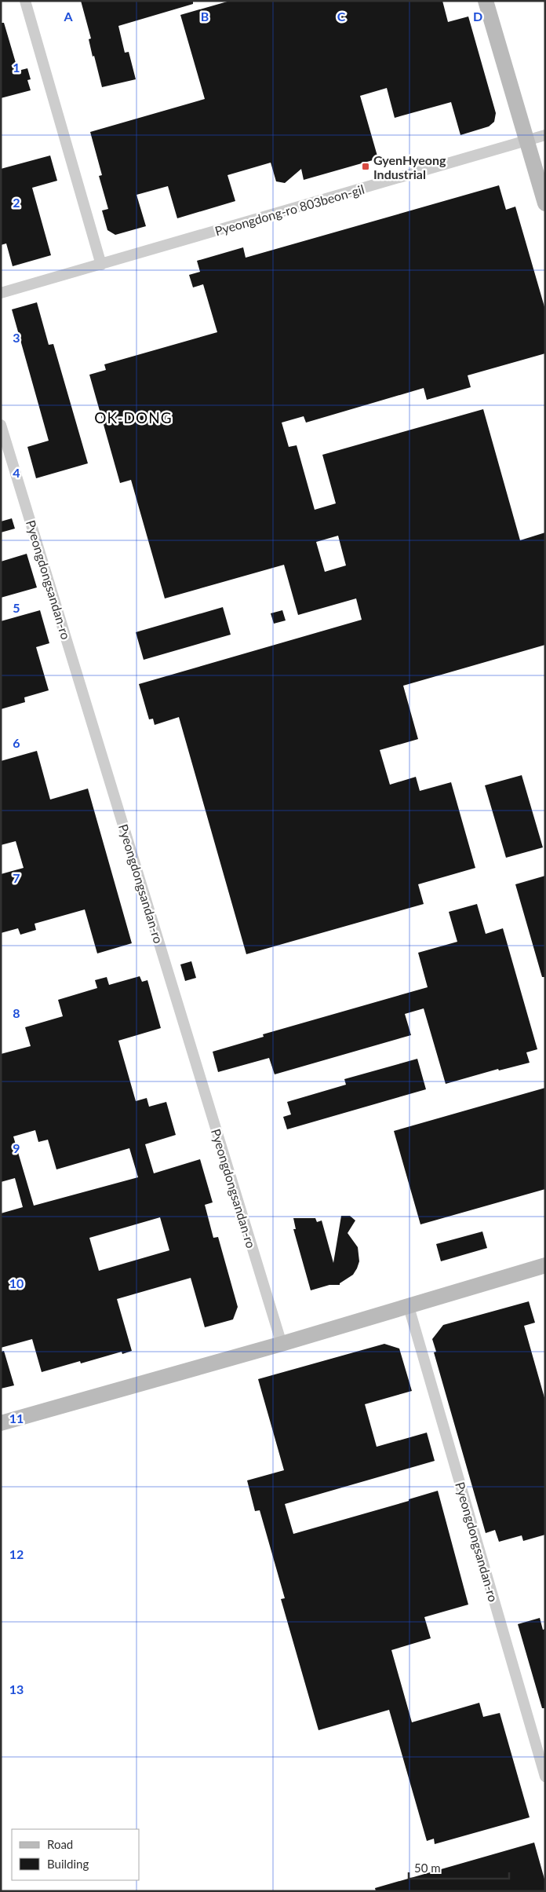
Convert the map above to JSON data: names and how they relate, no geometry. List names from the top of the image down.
{
  "streets": {
    "street": ["Pyeongdong-ro 803beon-gil", "Pyeongdongsandan-ro"]
  },
  "districts": ["OK-DONG"],
  "places": {
    "transit": ["GyenHyeong Industrial"]
  },
  "legend": ["Road", "Building"],
  "scale_bar": "50 m",
  "grid": {
    "columns": [
      "A",
      "B",
      "C",
      "D"
    ],
    "rows": [
      "1",
      "2",
      "3",
      "4",
      "5",
      "6",
      "7",
      "8",
      "9",
      "10",
      "11",
      "12",
      "13"
    ]
  }
}
